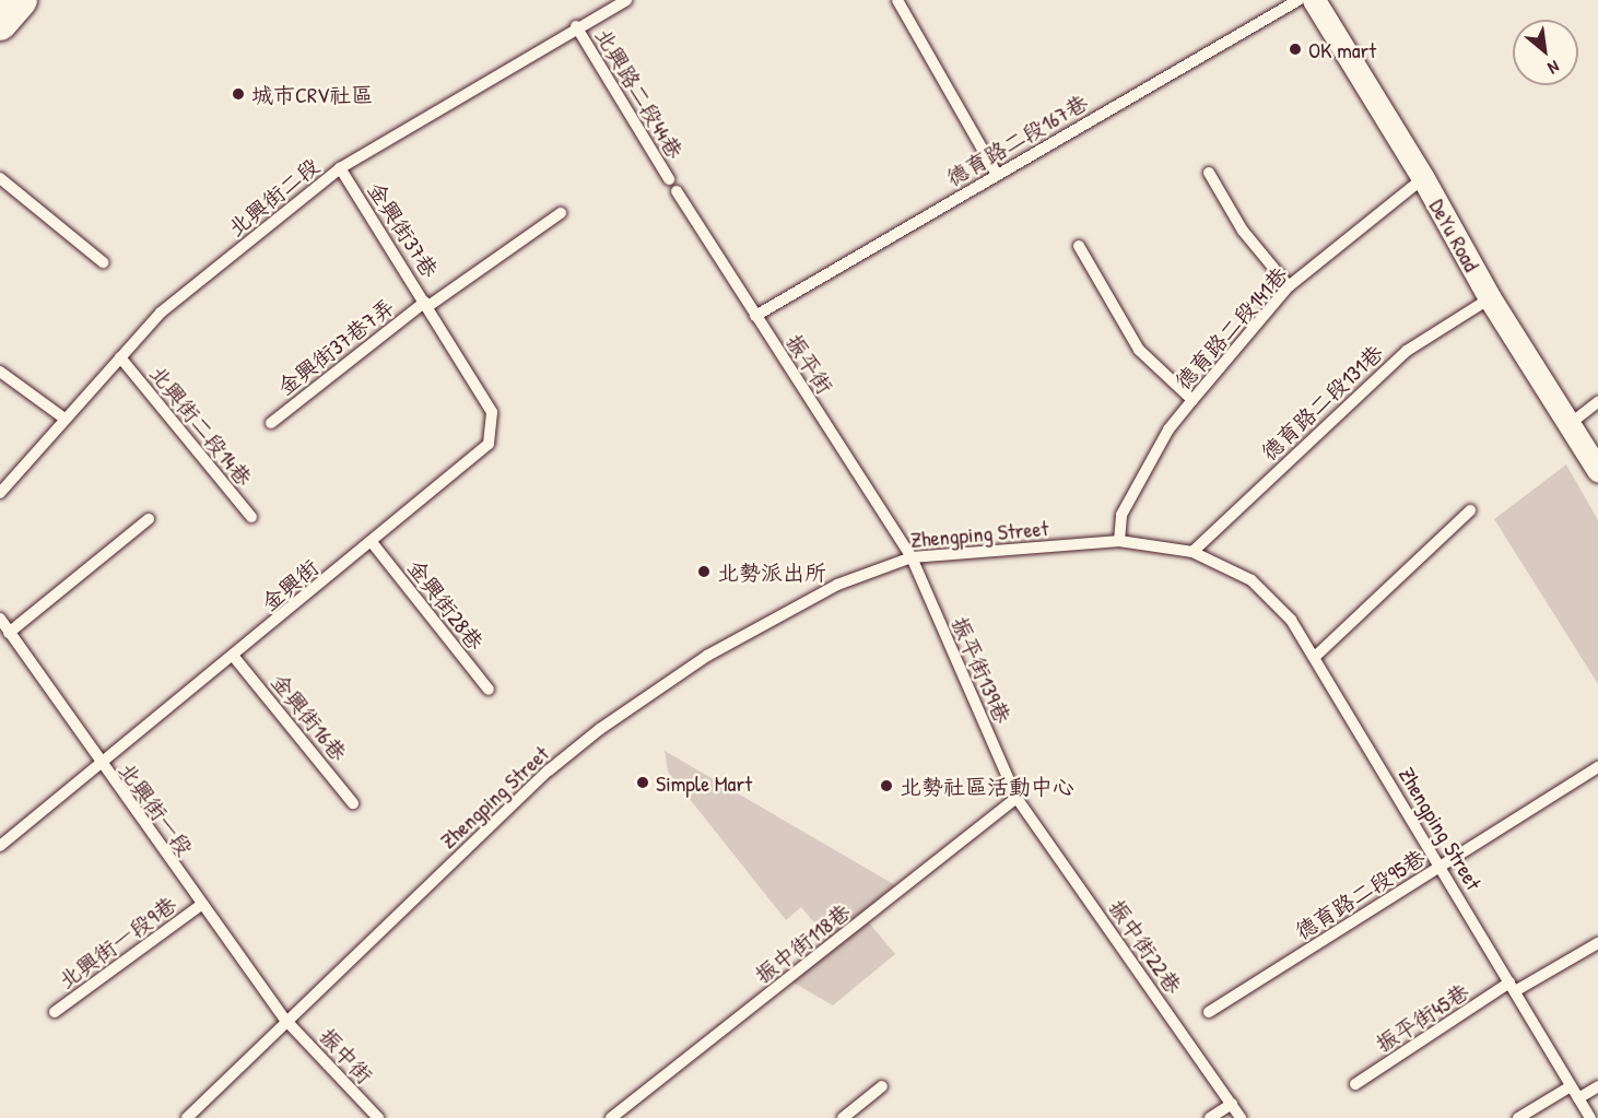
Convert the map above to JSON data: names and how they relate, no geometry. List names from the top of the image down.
{
  "streets": {
    "street": ["DeYu Road"],
    "lane": [
      "北興路二段44巷",
      "德育路二段167巷",
      "北興街二段",
      "金興街37巷",
      "德育路二段141巷",
      "金興街37巷7弄",
      "振平街",
      "德育路二段131巷",
      "北興街二段14巷",
      "Zhengping Street",
      "金興街",
      "金興街28巷",
      "振平街139巷",
      "金興街16巷",
      "北興街一段",
      "德育路二段95巷",
      "北興街一段9巷",
      "振中街118巷",
      "振中街22巷",
      "振平街45巷",
      "振中街"
    ]
  },
  "crossings": [
    ["北興路二段44巷", "北興街二段"],
    ["德育路二段167巷", "振平街"],
    ["北興街二段", "金興街37巷"],
    ["北興街二段", "北興街二段14巷"],
    ["金興街37巷", "金興街37巷7弄"],
    ["金興街37巷", "金興街"],
    ["DeYu Road", "德育路二段141巷"],
    ["DeYu Road", "德育路二段131巷"],
    ["德育路二段141巷", "Zhengping Street"],
    ["金興街37巷7弄", "金興街"],
    ["振平街", "Zhengping Street"],
    ["振平街", "振平街139巷"],
    ["德育路二段131巷", "Zhengping Street"],
    ["Zhengping Street", "振平街139巷"],
    ["Zhengping Street", "北興街一段"],
    ["Zhengping Street", "德育路二段95巷"],
    ["Zhengping Street", "振平街45巷"],
    ["Zhengping Street", "振中街"],
    ["金興街", "金興街28巷"],
    ["金興街", "金興街16巷"],
    ["金興街", "北興街一段"],
    ["振平街139巷", "振中街118巷"],
    ["振平街139巷", "振中街22巷"],
    ["北興街一段", "北興街一段9巷"],
    ["北興街一段", "振中街"],
    ["振中街118巷", "振中街22巷"]
  ],
  "places": [
    "OK mart",
    "城市CRV社區",
    "北勢派出所",
    "Simple Mart",
    "北勢社區活動中心"
  ],
  "north": "bottom right"
}
